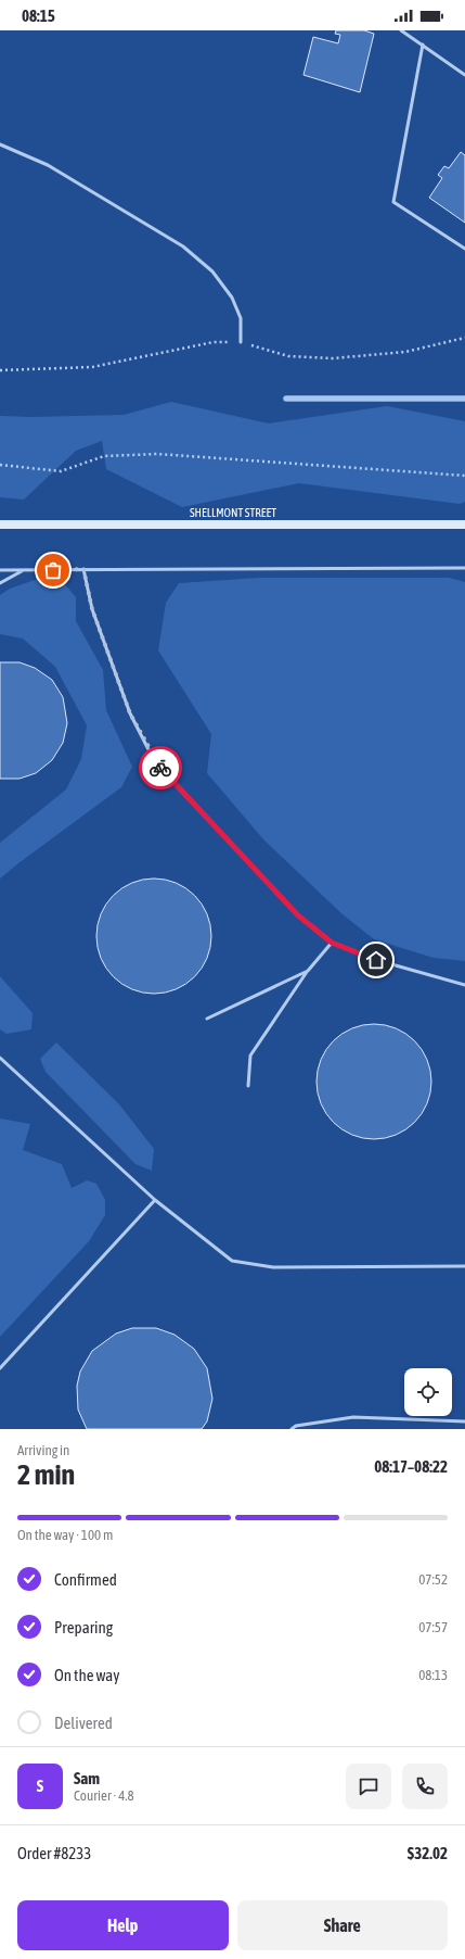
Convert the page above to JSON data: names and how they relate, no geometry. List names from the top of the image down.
{
  "streets": {
    "street": ["SHELLMONT STREET"]
  },
  "page": {
    "status": "08:15",
    "heading": ["2 min", "Arriving in", "08:17–08:22"],
    "panel": [
      "Sam",
      "Courier · 4.8",
      "Order #8233",
      "$32.02"
    ],
    "bar": "On the way · 100 m",
    "list": [
      ["Confirmed", "07:52"],
      ["Preparing", "07:57"],
      ["On the way", "08:13"],
      "Delivered"
    ],
    "round": "S",
    "buttons": ["Help", "Share"]
  }
}
